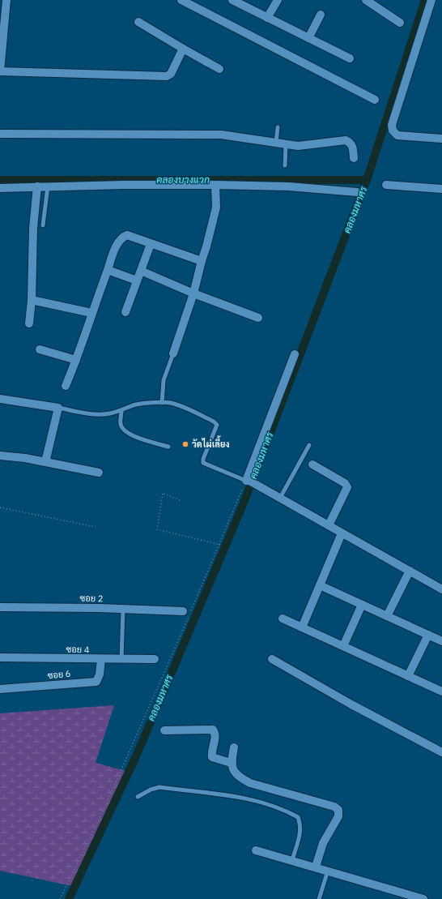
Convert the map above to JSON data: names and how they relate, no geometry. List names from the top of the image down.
{
  "streets": {
    "street": ["ซอย 2", "ซอย 4", "ซอย 6"]
  },
  "crossings": [
    ["ซอย 4", "ซอย 6"]
  ],
  "water": ["คลองบางแวก", "คลองมหาศร"],
  "places": ["วัดไผ่เลี้ยง"]
}
